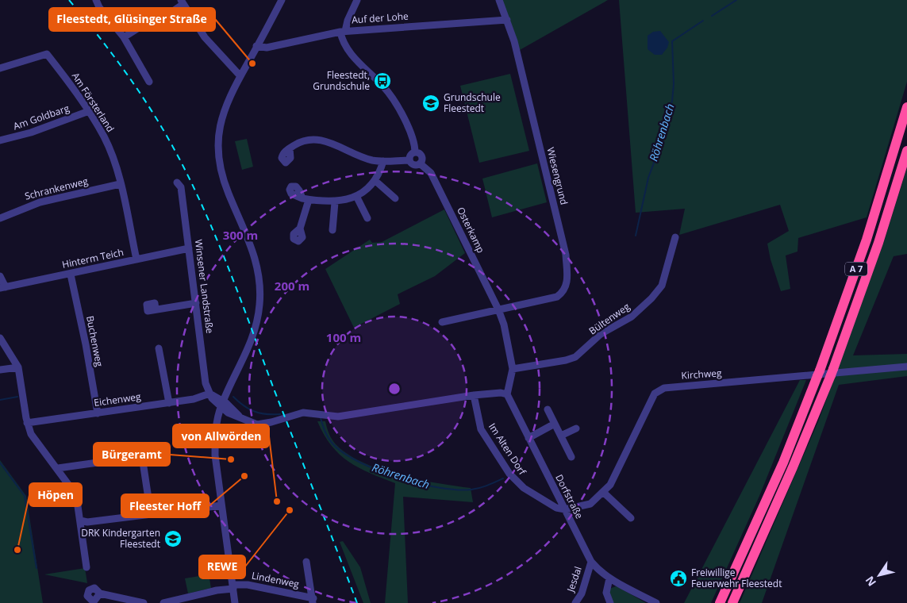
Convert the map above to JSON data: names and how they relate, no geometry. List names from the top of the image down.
{
  "streets": {
    "highway": ["A 7"],
    "street": [
      "Auf der Lohe",
      "Am Försterland",
      "Am Goldbarg",
      "Wiesengrund",
      "Schrankenweg",
      "Osterkamp",
      "Hinterm Teich",
      "Winsener Landstraße",
      "Bültenweg",
      "Buchenweg",
      "Kirchweg",
      "Eichenweg",
      "Im Alten Dorf",
      "Dorfstraße",
      "Jesdal",
      "Lindenweg"
    ]
  },
  "crossings": [
    ["Auf der Lohe", "Wiesengrund"],
    ["Auf der Lohe", "Osterkamp"],
    ["Am Försterland", "Am Goldbarg"],
    ["Am Försterland", "Schrankenweg"],
    ["Am Försterland", "Hinterm Teich"],
    ["Wiesengrund", "Osterkamp"],
    ["Osterkamp", "Bültenweg"],
    ["Osterkamp", "Dorfstraße"],
    ["Hinterm Teich", "Winsener Landstraße"],
    ["Hinterm Teich", "Buchenweg"],
    ["Winsener Landstraße", "Eichenweg"],
    ["Buchenweg", "Eichenweg"],
    ["Kirchweg", "Im Alten Dorf"],
    ["Kirchweg", "Dorfstraße"],
    ["Im Alten Dorf", "Dorfstraße"],
    ["Dorfstraße", "Jesdal"]
  ],
  "water": ["Röhrenbach"],
  "places": {
    "other": [
      "Fleestedt, Glüsinger Straße",
      "Bürgeramt",
      "Fleester Hoff",
      "von Allwörden",
      "REWE",
      "Höpen"
    ],
    "bus stop": ["Fleestedt, Grundschule"],
    "school or university": ["Grundschule Fleestedt", "DRK Kindergarten Fleestedt"],
    "public building": ["Freiwillige Feuerwehr Fleestedt"]
  },
  "north": "bottom left",
  "rings": ["300 m", "200 m", "100 m"]
}
